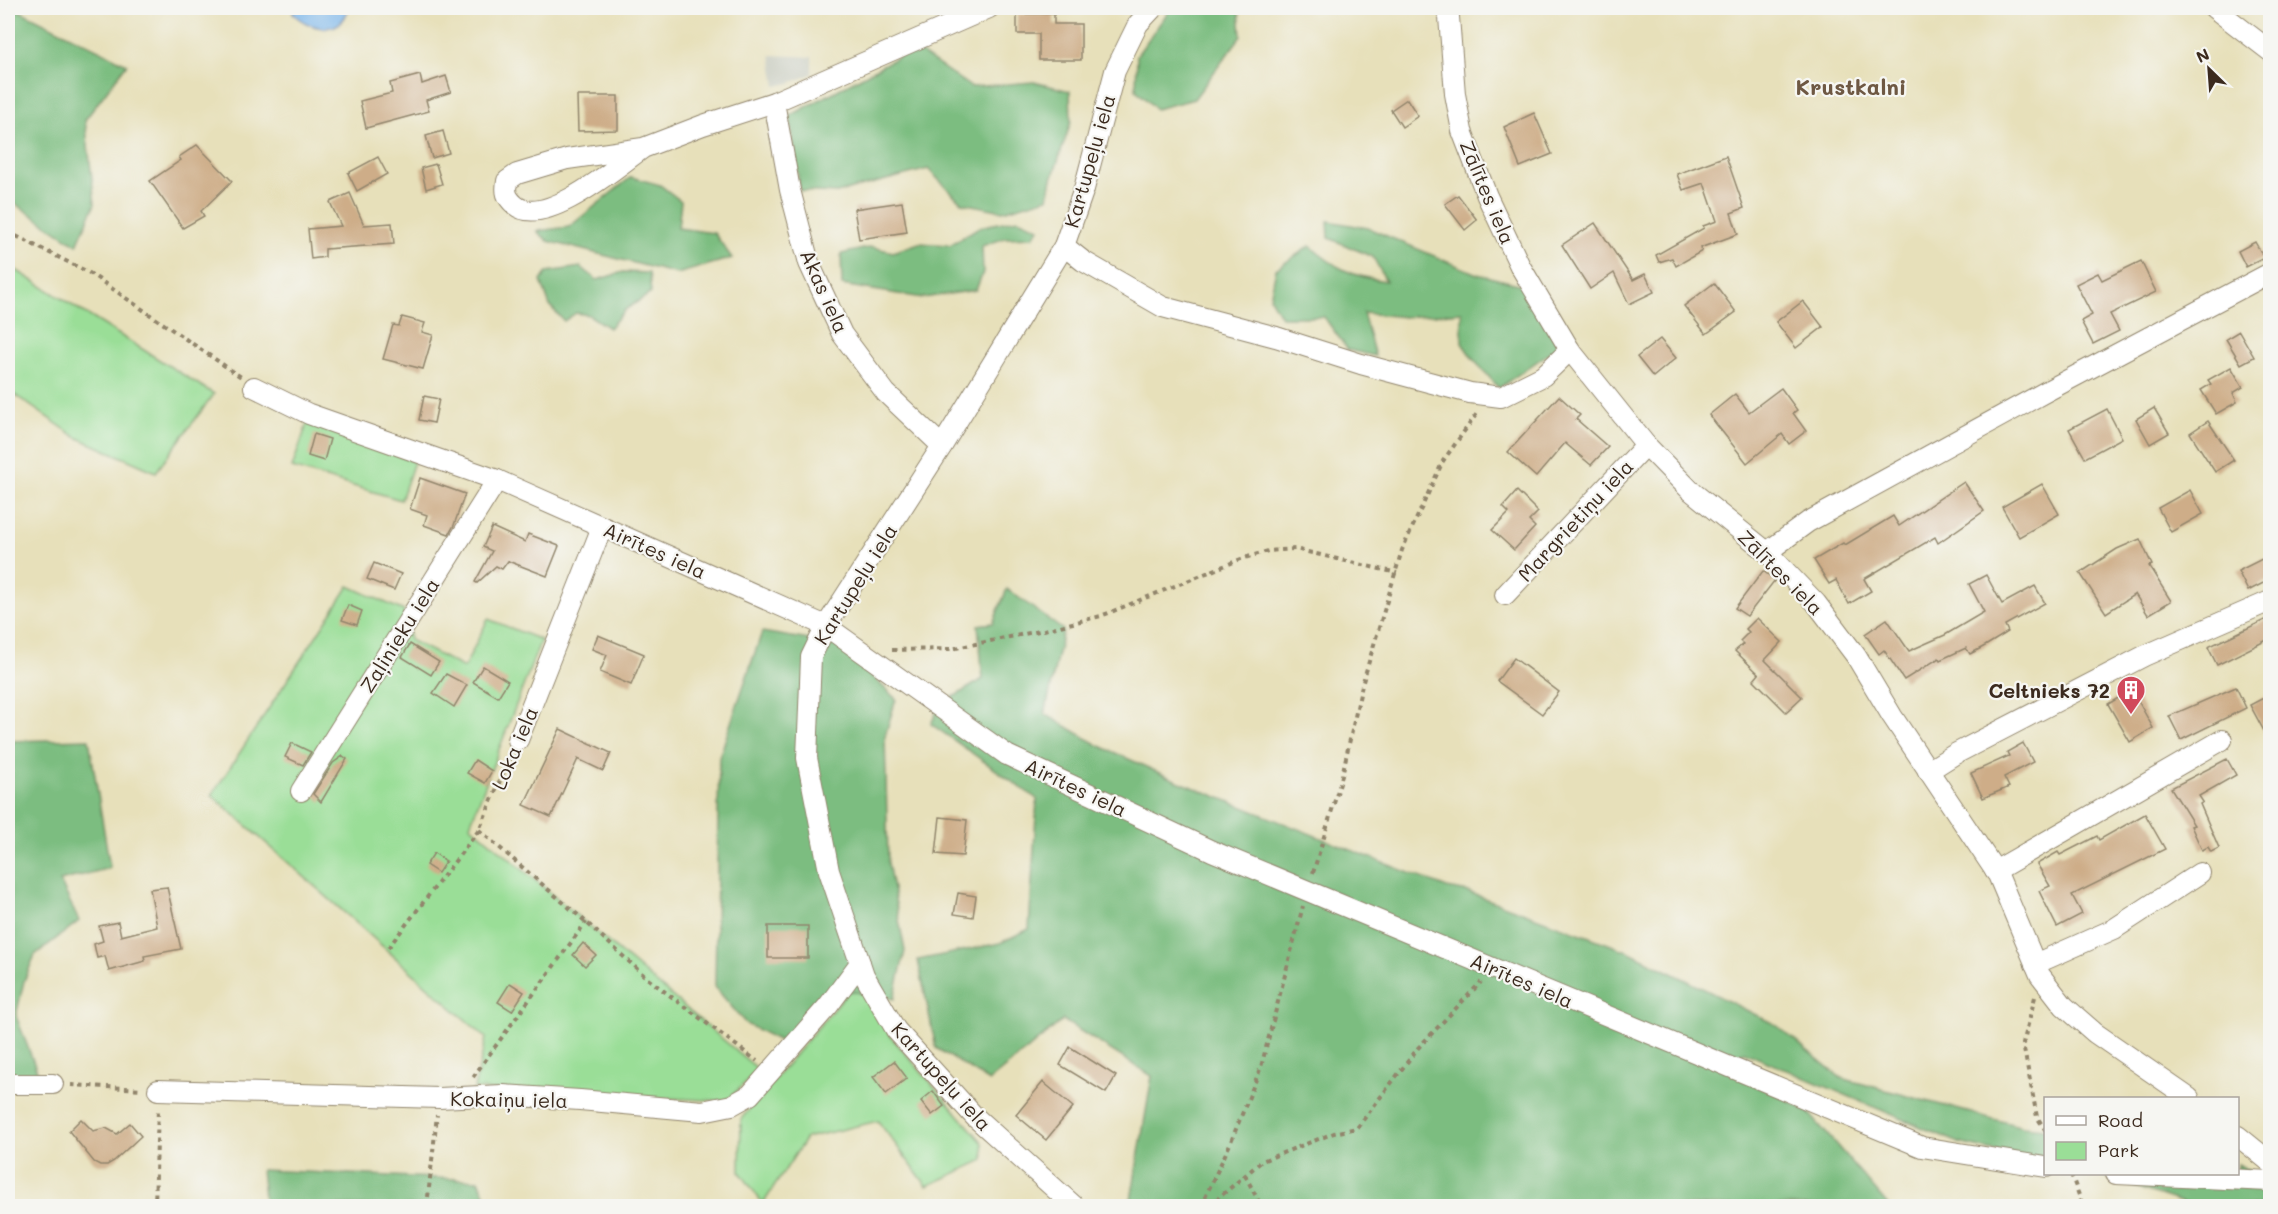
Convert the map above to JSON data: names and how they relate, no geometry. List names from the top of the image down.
{
  "streets": {
    "street": [
      "Kartupeļu iela",
      "Zālītes iela",
      "Akas iela",
      "Margrietiņu iela",
      "Airītes iela",
      "Zaļinieku iela",
      "Loka iela",
      "Kokaiņu iela"
    ]
  },
  "crossings": [
    ["Kartupeļu iela", "Akas iela"],
    ["Kartupeļu iela", "Airītes iela"],
    ["Kartupeļu iela", "Kokaiņu iela"],
    ["Zālītes iela", "Margrietiņu iela"],
    ["Airītes iela", "Zaļinieku iela"],
    ["Airītes iela", "Loka iela"]
  ],
  "districts": ["Krustkalni"],
  "places": {
    "building": ["Celtnieks 72"]
  },
  "legend": ["Road", "Park"],
  "north": "top left"
}
